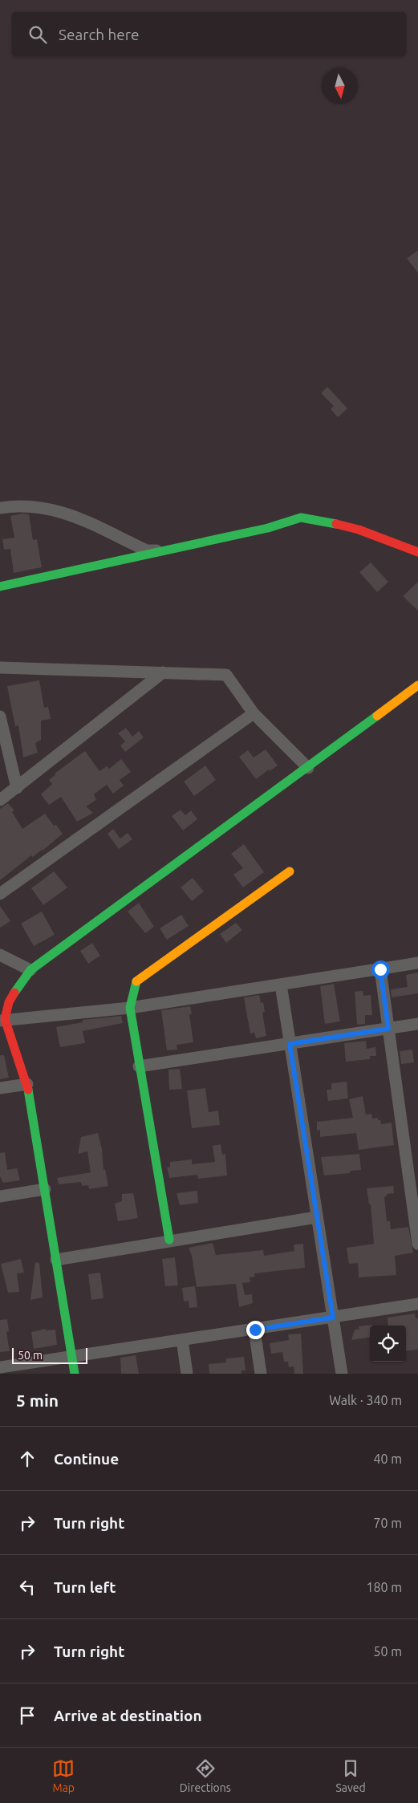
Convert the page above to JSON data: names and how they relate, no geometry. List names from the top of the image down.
{
  "scale_bar": "50 m",
  "north": "bottom",
  "page": {
    "search": "Search here",
    "scale": "50 m",
    "heading": ["5 min", "Walk · 340 m"],
    "list": [
      ["Continue", "40 m"],
      ["Turn right", "70 m"],
      ["Turn left", "180 m"],
      ["Turn right", "50 m"],
      "Arrive at destination"
    ],
    "nav": ["Map", "Directions", "Saved"]
  }
}
